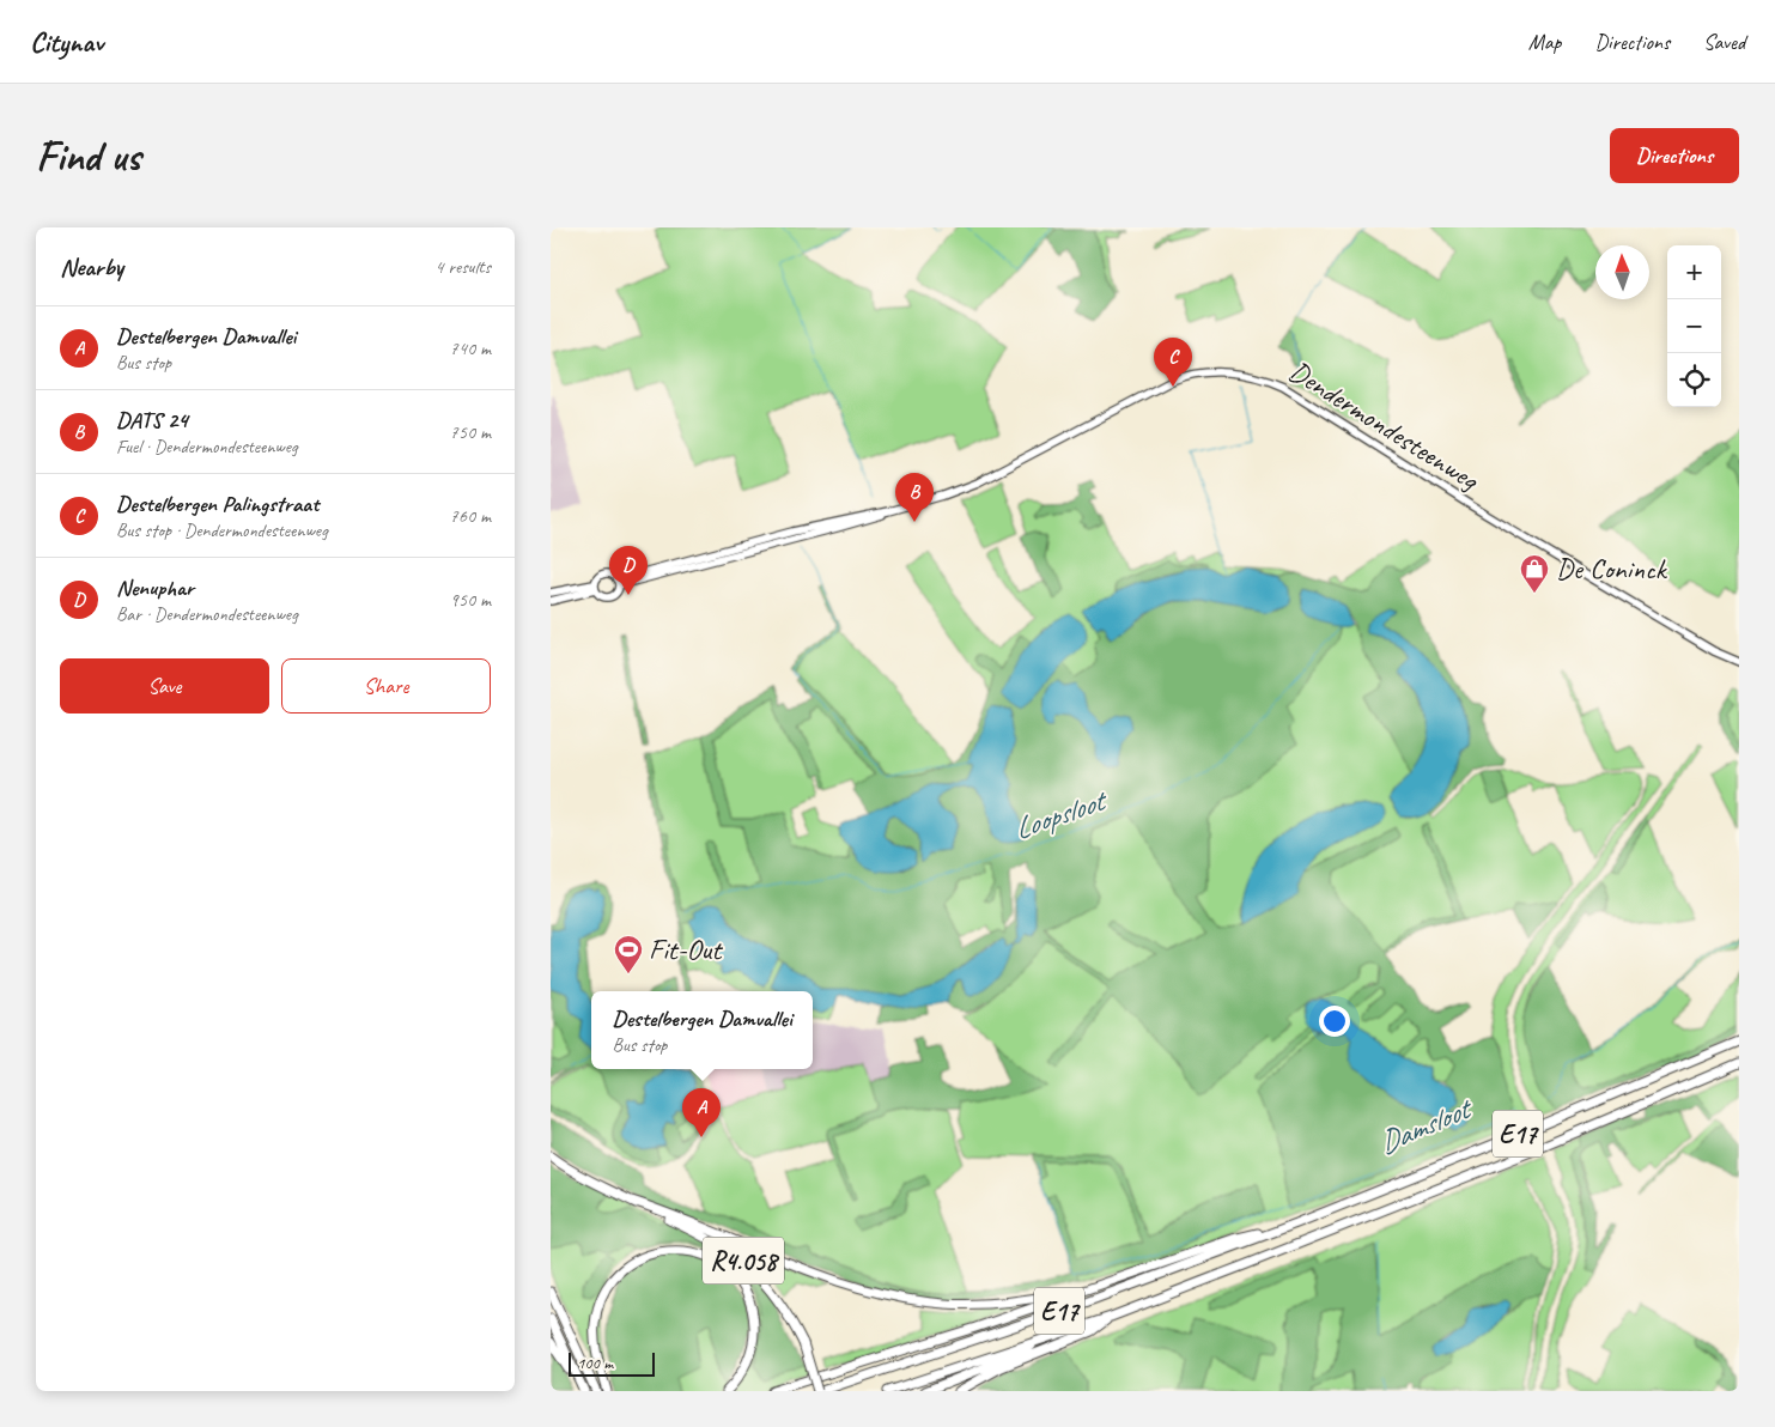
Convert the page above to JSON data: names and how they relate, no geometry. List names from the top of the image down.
{
  "streets": {
    "highway": ["E17", "R4.058"],
    "main road": ["Dendermondesteenweg"]
  },
  "crossings": [
    ["E17", "R4.058"]
  ],
  "water": ["Loopsloot", "Damsloot"],
  "places": {
    "shop": ["De Coninck"],
    "sports": ["Fit-Out"]
  },
  "scale_bar": "100 m",
  "north": "top",
  "page": {
    "header": "Citynav",
    "nav": ["Map", "Directions", "Saved"],
    "buttons": [
      "Directions",
      ["Save", "Share"]
    ],
    "title": "Find us",
    "heading": ["Nearby", "4 results"],
    "map_buttons": ["+", "−"],
    "list": [
      {
        "mark": "A",
        "name": "Destelbergen Damvallei",
        "note": "Bus stop",
        "value": "740 m"
      },
      {
        "mark": "B",
        "name": "DATS 24",
        "note": "Fuel · Dendermondesteenweg",
        "value": "750 m"
      },
      {
        "mark": "C",
        "name": "Destelbergen Palingstraat",
        "note": "Bus stop · Dendermondesteenweg",
        "value": "760 m"
      },
      {
        "mark": "D",
        "name": "Nenuphar",
        "note": "Bar · Dendermondesteenweg",
        "value": "950 m"
      }
    ],
    "pins": [
      "C",
      "B",
      "D",
      "A"
    ],
    "popup": ["Destelbergen Damvallei", "Bus stop"],
    "scale": "100 m"
  }
}
